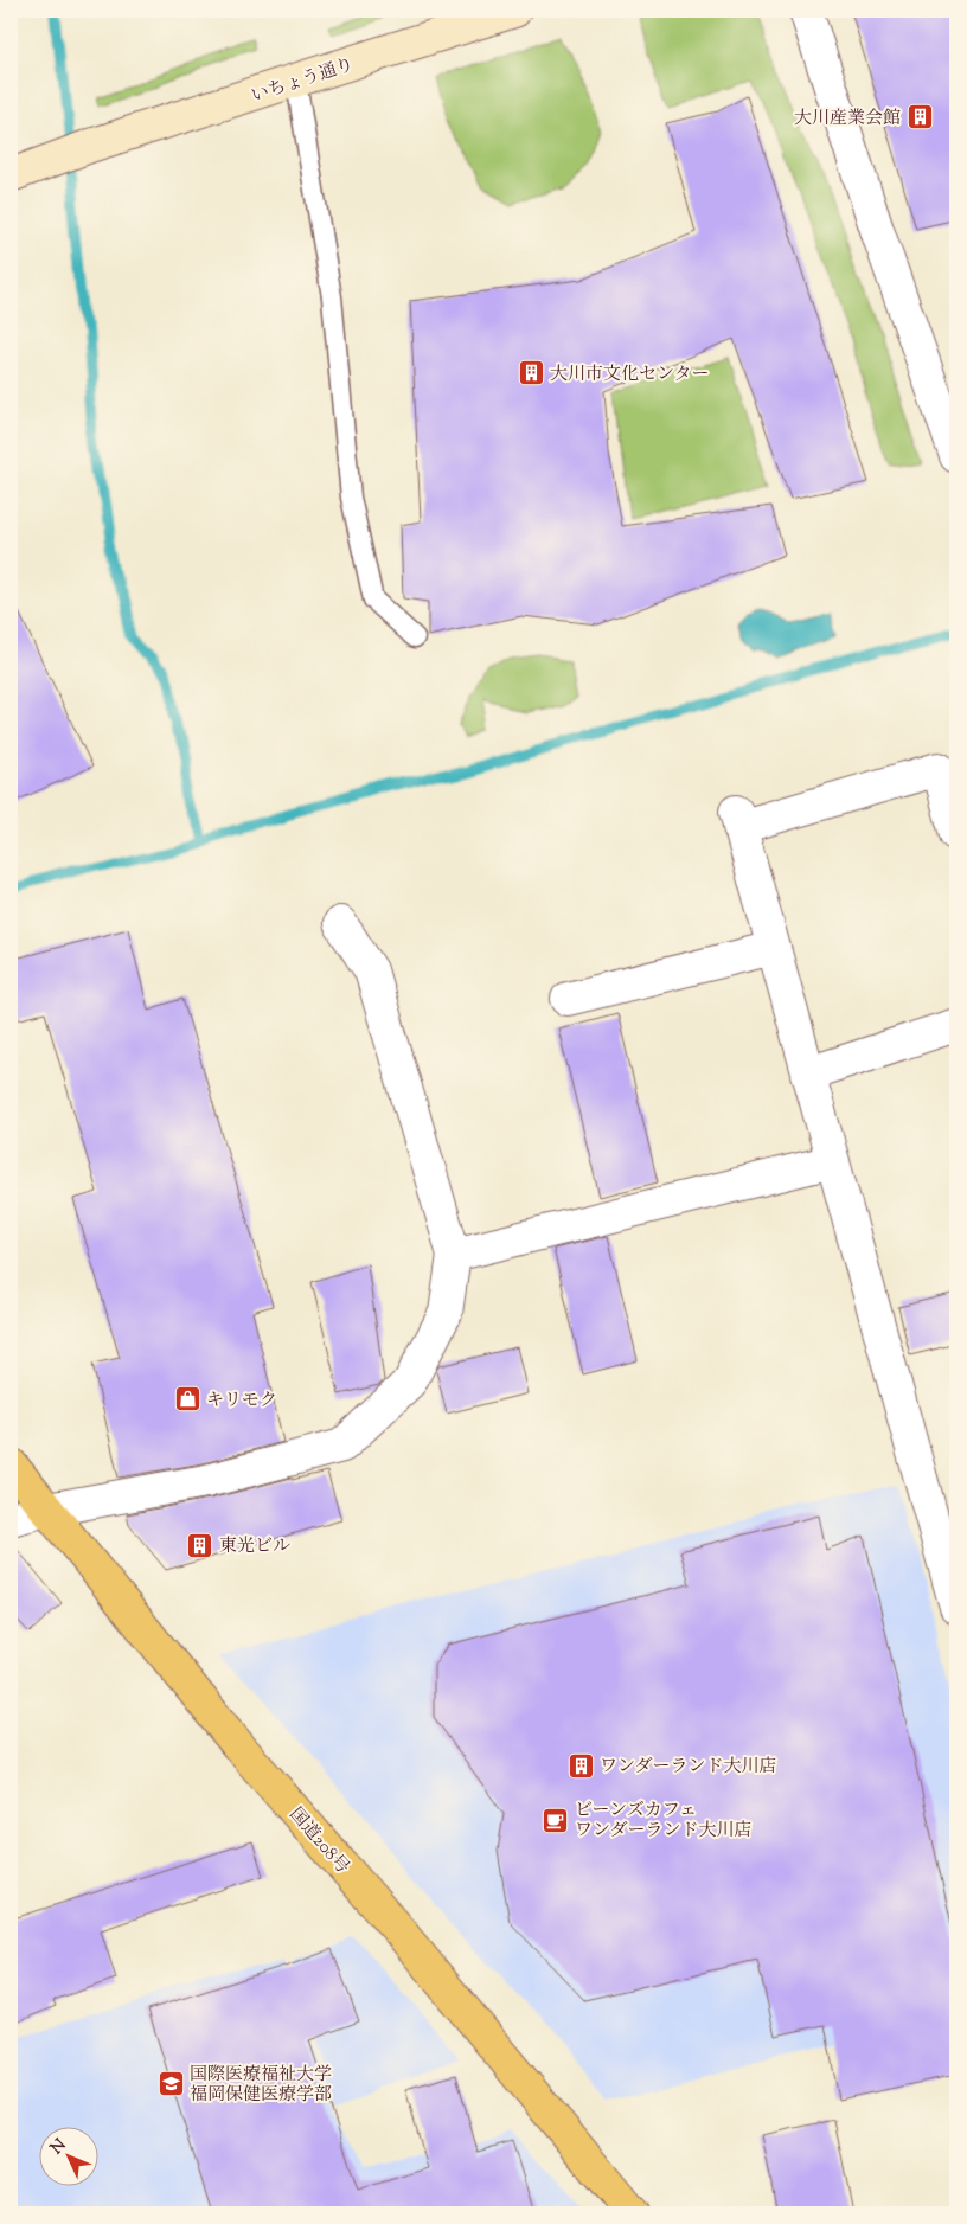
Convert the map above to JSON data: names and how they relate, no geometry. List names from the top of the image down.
{
  "streets": {
    "highway": ["国道208号"],
    "street": ["いちょう通り"]
  },
  "places": {
    "building": [
      "大川産業会館",
      "大川市文化センター",
      "東光ビル",
      "ワンダーランド大川店"
    ],
    "shop": ["キリモク"],
    "cafe": ["ビーンズカフェ ワンダーランド大川店"],
    "school or university": ["国際医療福祉大学 福岡保健医療学部"]
  },
  "north": "top left"
}
